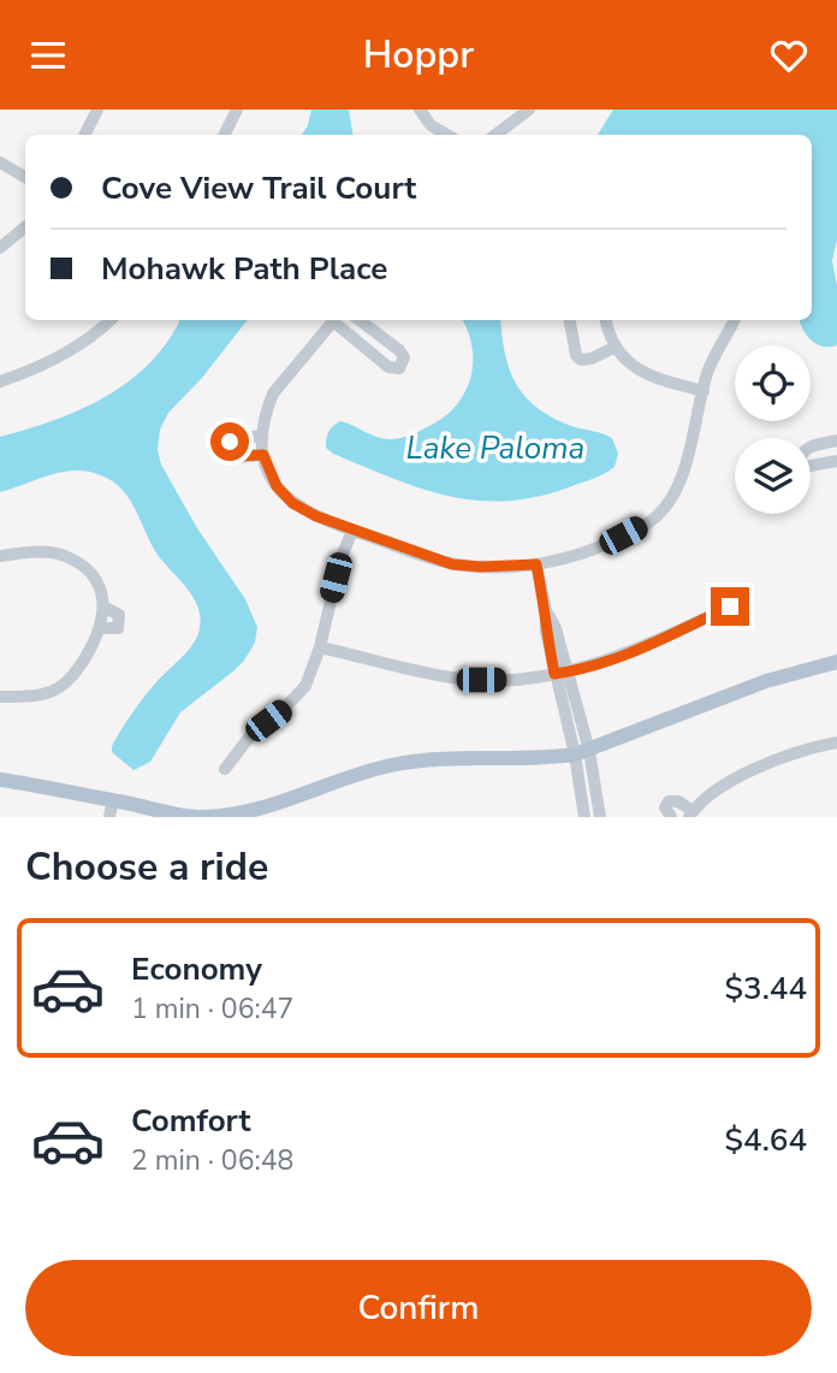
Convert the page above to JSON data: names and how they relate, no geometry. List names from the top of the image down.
{
  "water": ["Lake Paloma"],
  "page": {
    "header": "Hoppr",
    "banner": ["Cove View Trail Court", "Mohawk Path Place"],
    "heading": "Choose a ride",
    "list": [
      {
        "name": "Economy",
        "note": "1 min · 06:47",
        "value": "$3.44"
      },
      {
        "name": "Comfort",
        "note": "2 min · 06:48",
        "value": "$4.64"
      }
    ],
    "buttons": "Confirm"
  }
}
